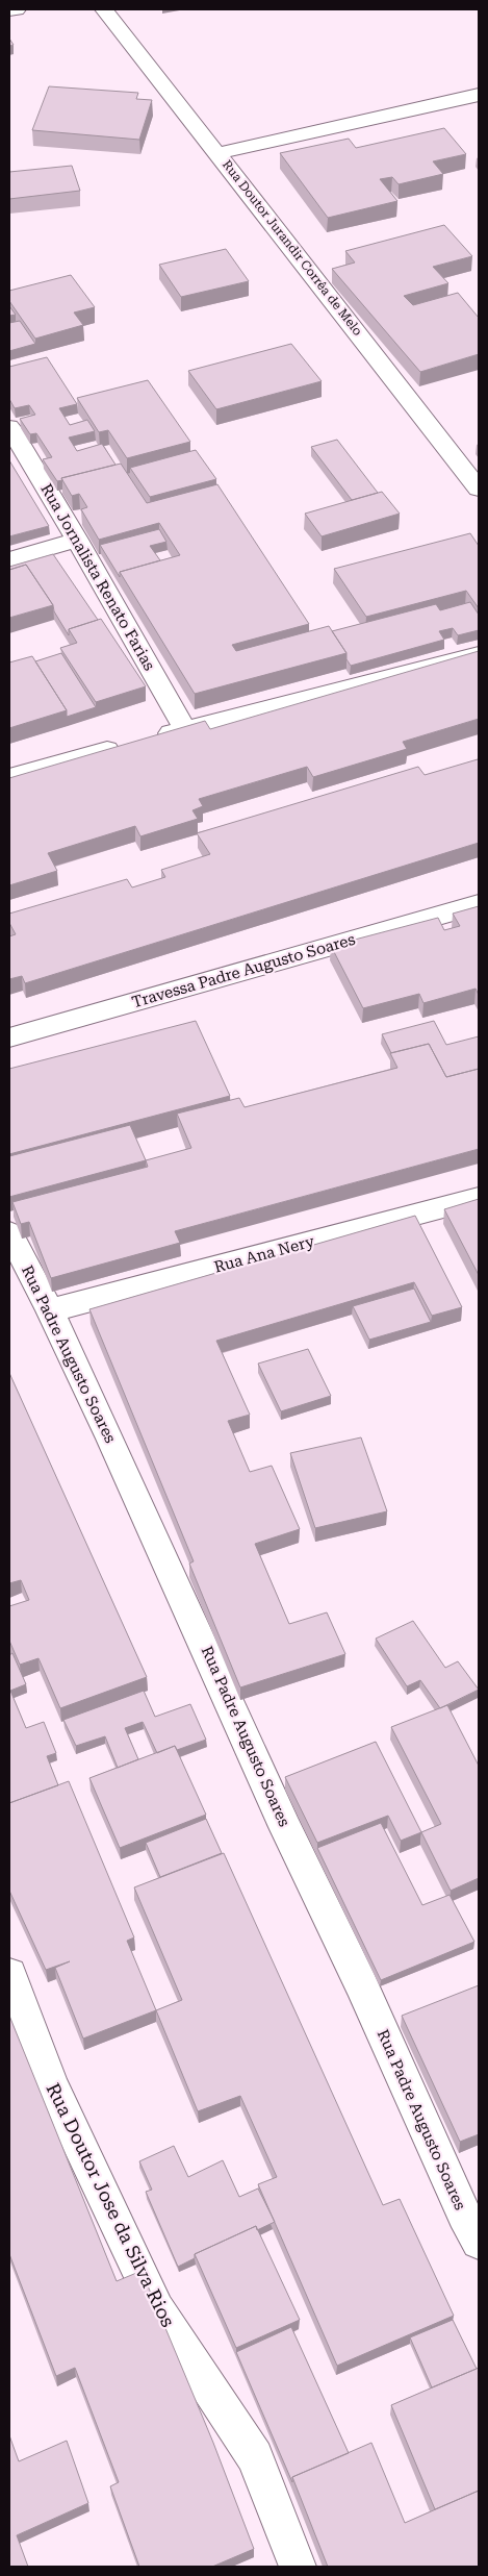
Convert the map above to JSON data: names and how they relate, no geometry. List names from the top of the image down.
{
  "streets": {
    "street": [
      "Rua Doutor Jurandir Corrêa de Melo",
      "Rua Jornalista Renato Farias",
      "Travessa Padre Augusto Soares",
      "Rua Ana Nery",
      "Rua Padre Augusto Soares",
      "Rua Doutor Jose da Silva Rios"
    ]
  },
  "crossings": [
    ["Rua Ana Nery", "Rua Padre Augusto Soares"]
  ]
}
